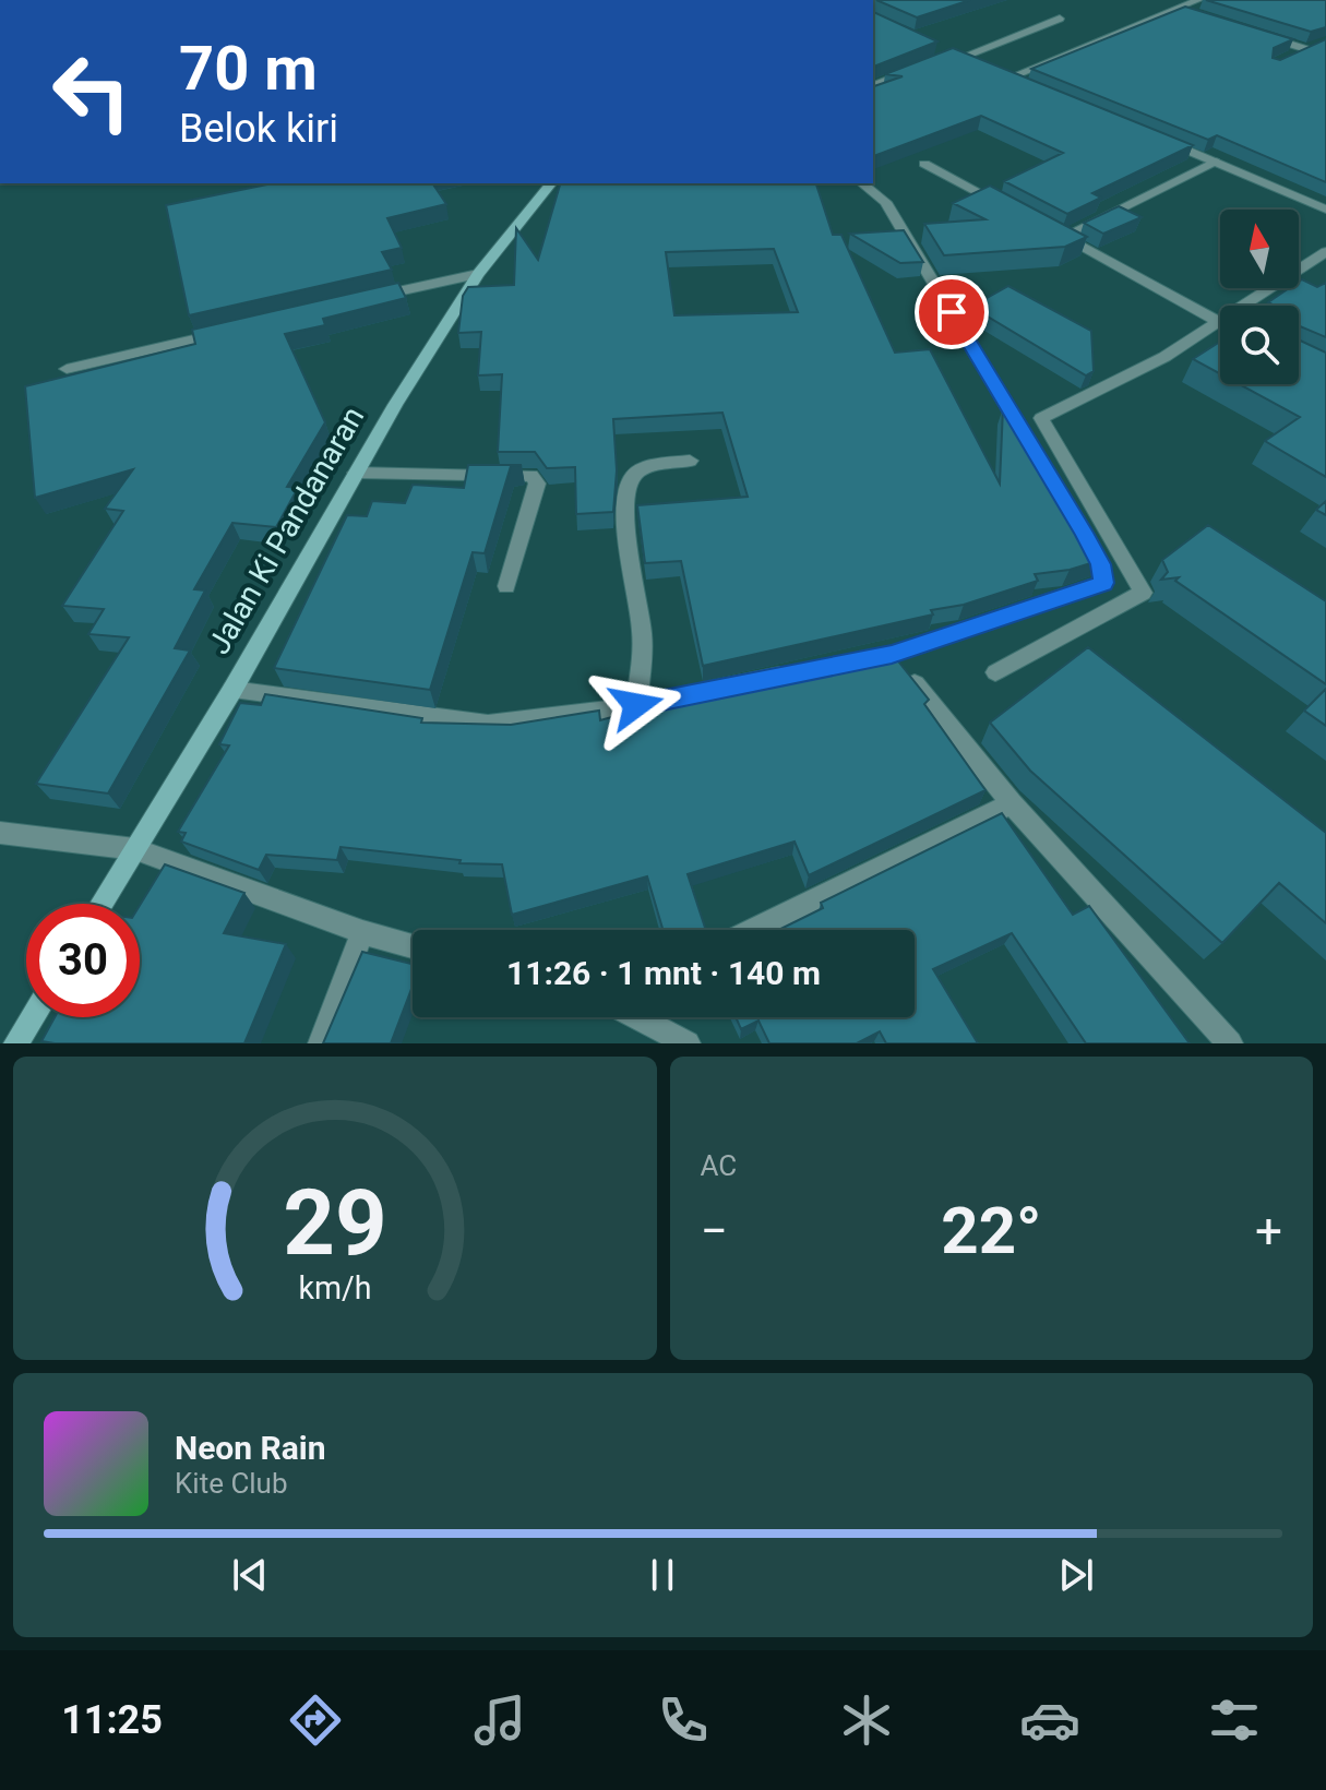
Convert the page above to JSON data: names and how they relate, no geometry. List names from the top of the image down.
{
  "streets": {
    "main road": ["Jalan Ki Pandanaran"]
  },
  "north": "top",
  "page": {
    "turn": ["70 m", "Belok kiri"],
    "limit": "30",
    "trip": "11:26 · 1 mnt · 140 m",
    "tile": "AC",
    "heat": ["−", "22°", "+"],
    "song": ["Neon Rain", "Kite Club"],
    "tabs": "11:25",
    "gauge": ["29", "km/h"]
  }
}
